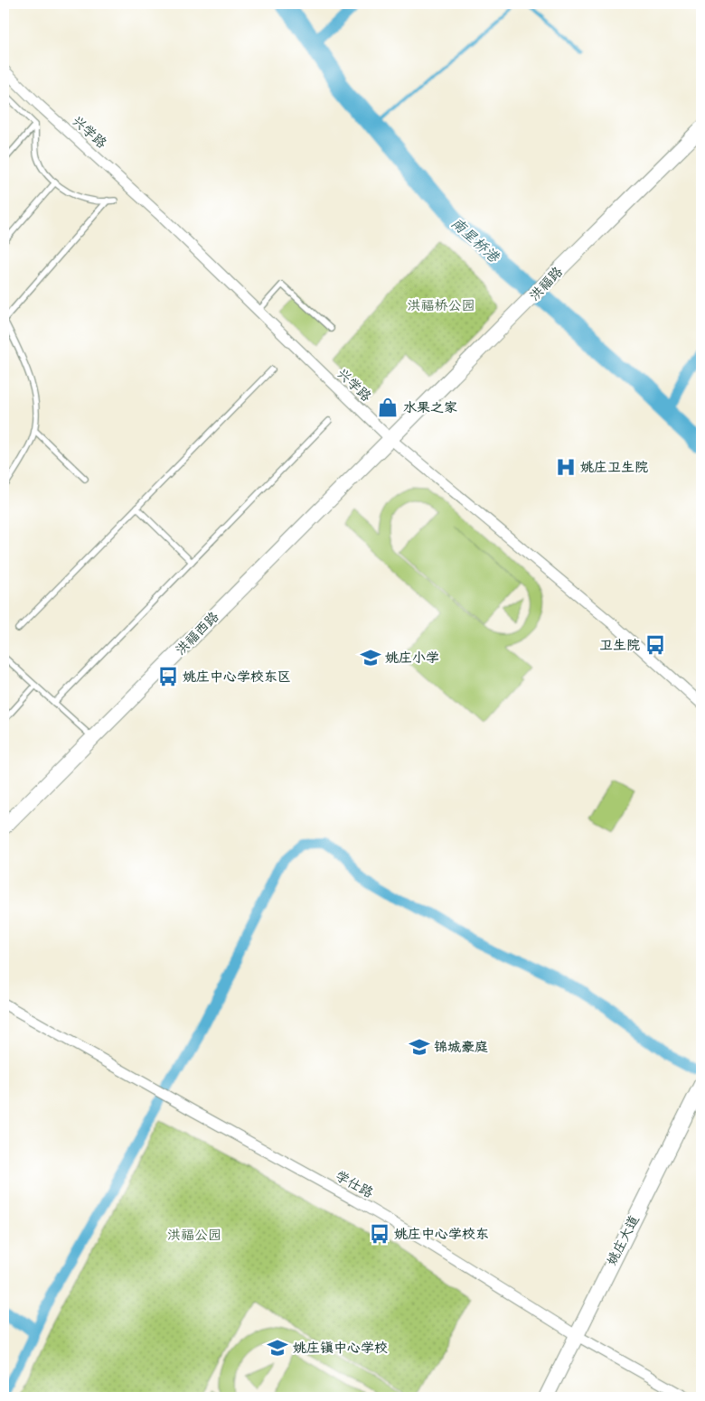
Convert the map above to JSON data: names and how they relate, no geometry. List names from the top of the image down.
{
  "streets": {
    "street": [
      "兴学路",
      "洪福路",
      "洪福西路",
      "学仕路",
      "姚庄大道"
    ]
  },
  "crossings": [
    ["兴学路", "洪福路"],
    ["兴学路", "洪福西路"],
    ["洪福路", "洪福西路"],
    ["学仕路", "姚庄大道"]
  ],
  "water": ["南星桥港"],
  "parks": ["洪福桥公园", "洪福公园"],
  "places": {
    "shop": ["水果之家"],
    "hospital": ["姚庄卫生院"],
    "bus stop": ["卫生院", "姚庄中心学校东区", "姚庄中心学校东"],
    "school or university": ["姚庄小学", "锦城豪庭", "姚庄镇中心学校"]
  }
}
